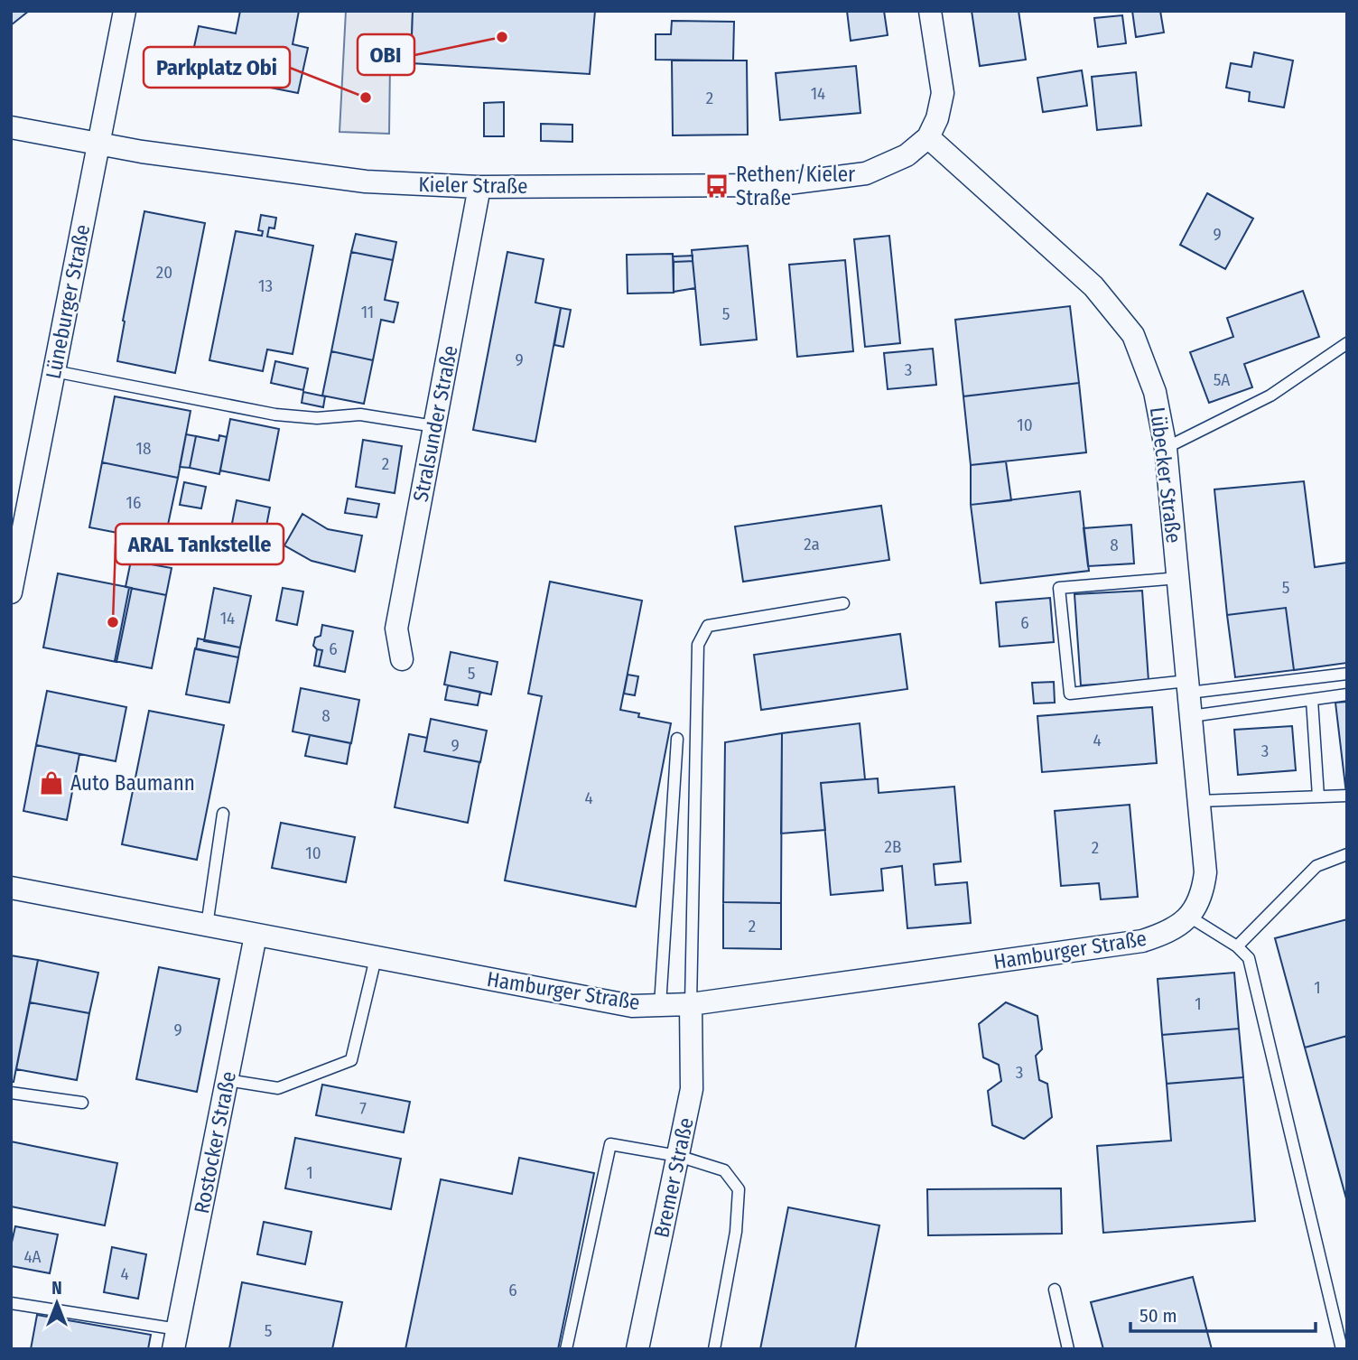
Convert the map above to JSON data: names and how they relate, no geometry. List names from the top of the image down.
{
  "streets": {
    "street": [
      "Kieler Straße",
      "Lüneburger Straße",
      "Stralsunder Straße",
      "Lübecker Straße",
      "Hamburger Straße",
      "Rostocker Straße",
      "Bremer Straße"
    ]
  },
  "crossings": [
    ["Kieler Straße", "Lüneburger Straße"],
    ["Kieler Straße", "Stralsunder Straße"],
    ["Kieler Straße", "Lübecker Straße"],
    ["Lübecker Straße", "Hamburger Straße"],
    ["Hamburger Straße", "Rostocker Straße"],
    ["Hamburger Straße", "Bremer Straße"]
  ],
  "places": {
    "other": ["OBI", "Parkplatz Obi", "ARAL Tankstelle"],
    "bus stop": ["Rethen/Kieler Straße"],
    "shop": ["Auto Baumann"]
  },
  "house_numbers": [
    "14",
    "2",
    "9",
    "20",
    "13",
    "11",
    "5",
    "9",
    "3",
    "5A",
    "10",
    "18",
    "2",
    "16",
    "2a",
    "8",
    "5",
    "14",
    "6",
    "6",
    "5",
    "8",
    "4",
    "9",
    "3",
    "4",
    "2B",
    "2",
    "10",
    "2",
    "1",
    "1",
    "9",
    "3",
    "7",
    "1",
    "4A",
    "4",
    "6",
    "5"
  ],
  "scale_bar": "50 m",
  "north": "top"
}
